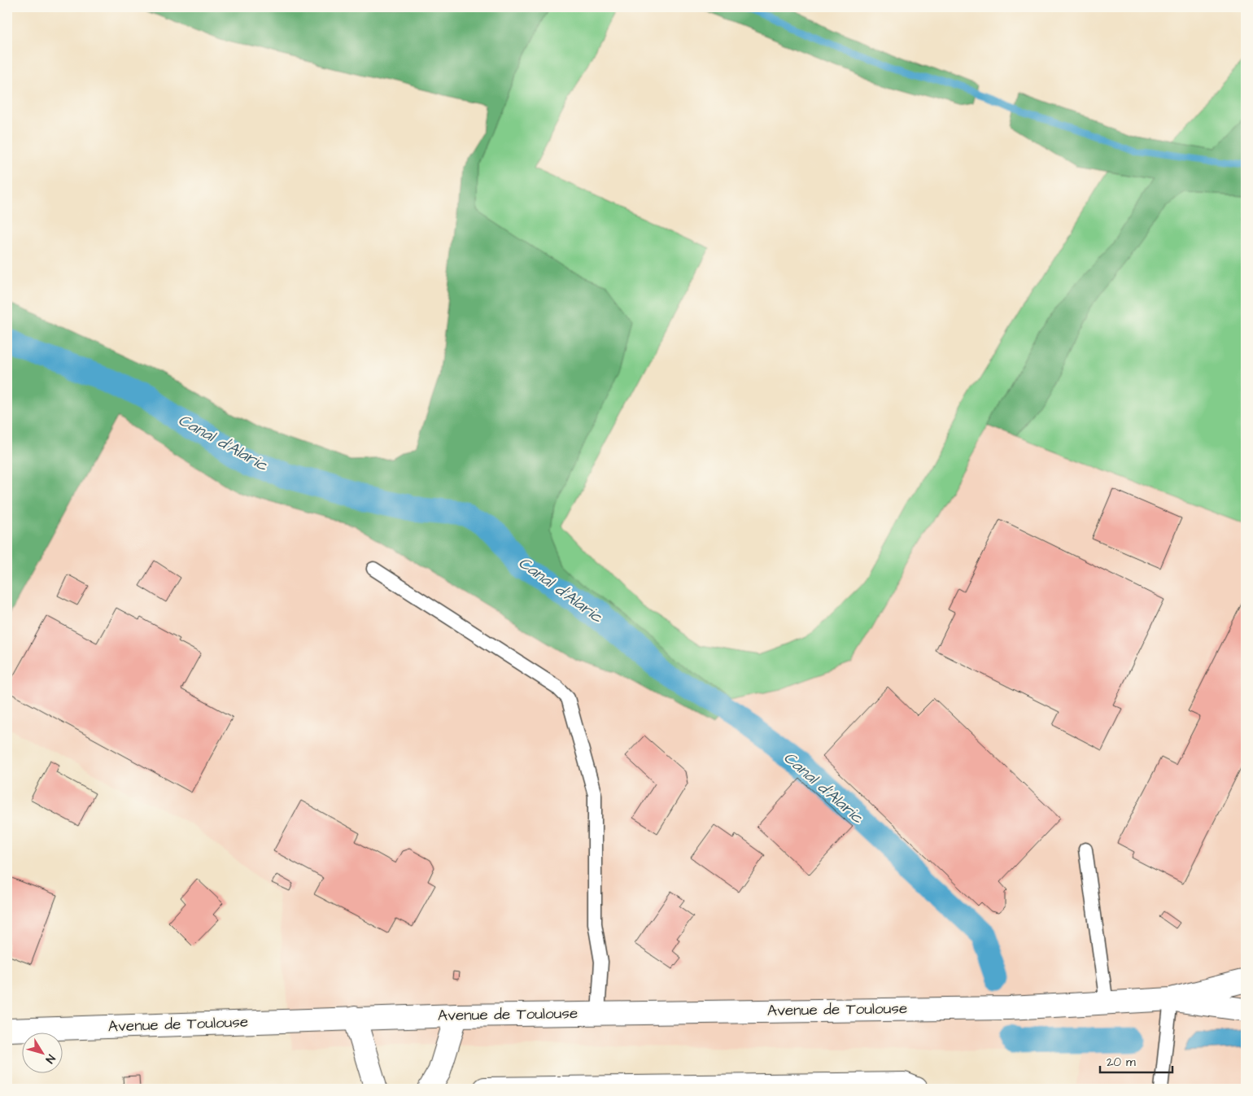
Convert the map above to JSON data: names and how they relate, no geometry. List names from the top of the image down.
{
  "streets": {
    "main road": ["Avenue de Toulouse"]
  },
  "water": ["Canal d'Alaric"],
  "scale_bar": "20 m",
  "north": "bottom right"
}
